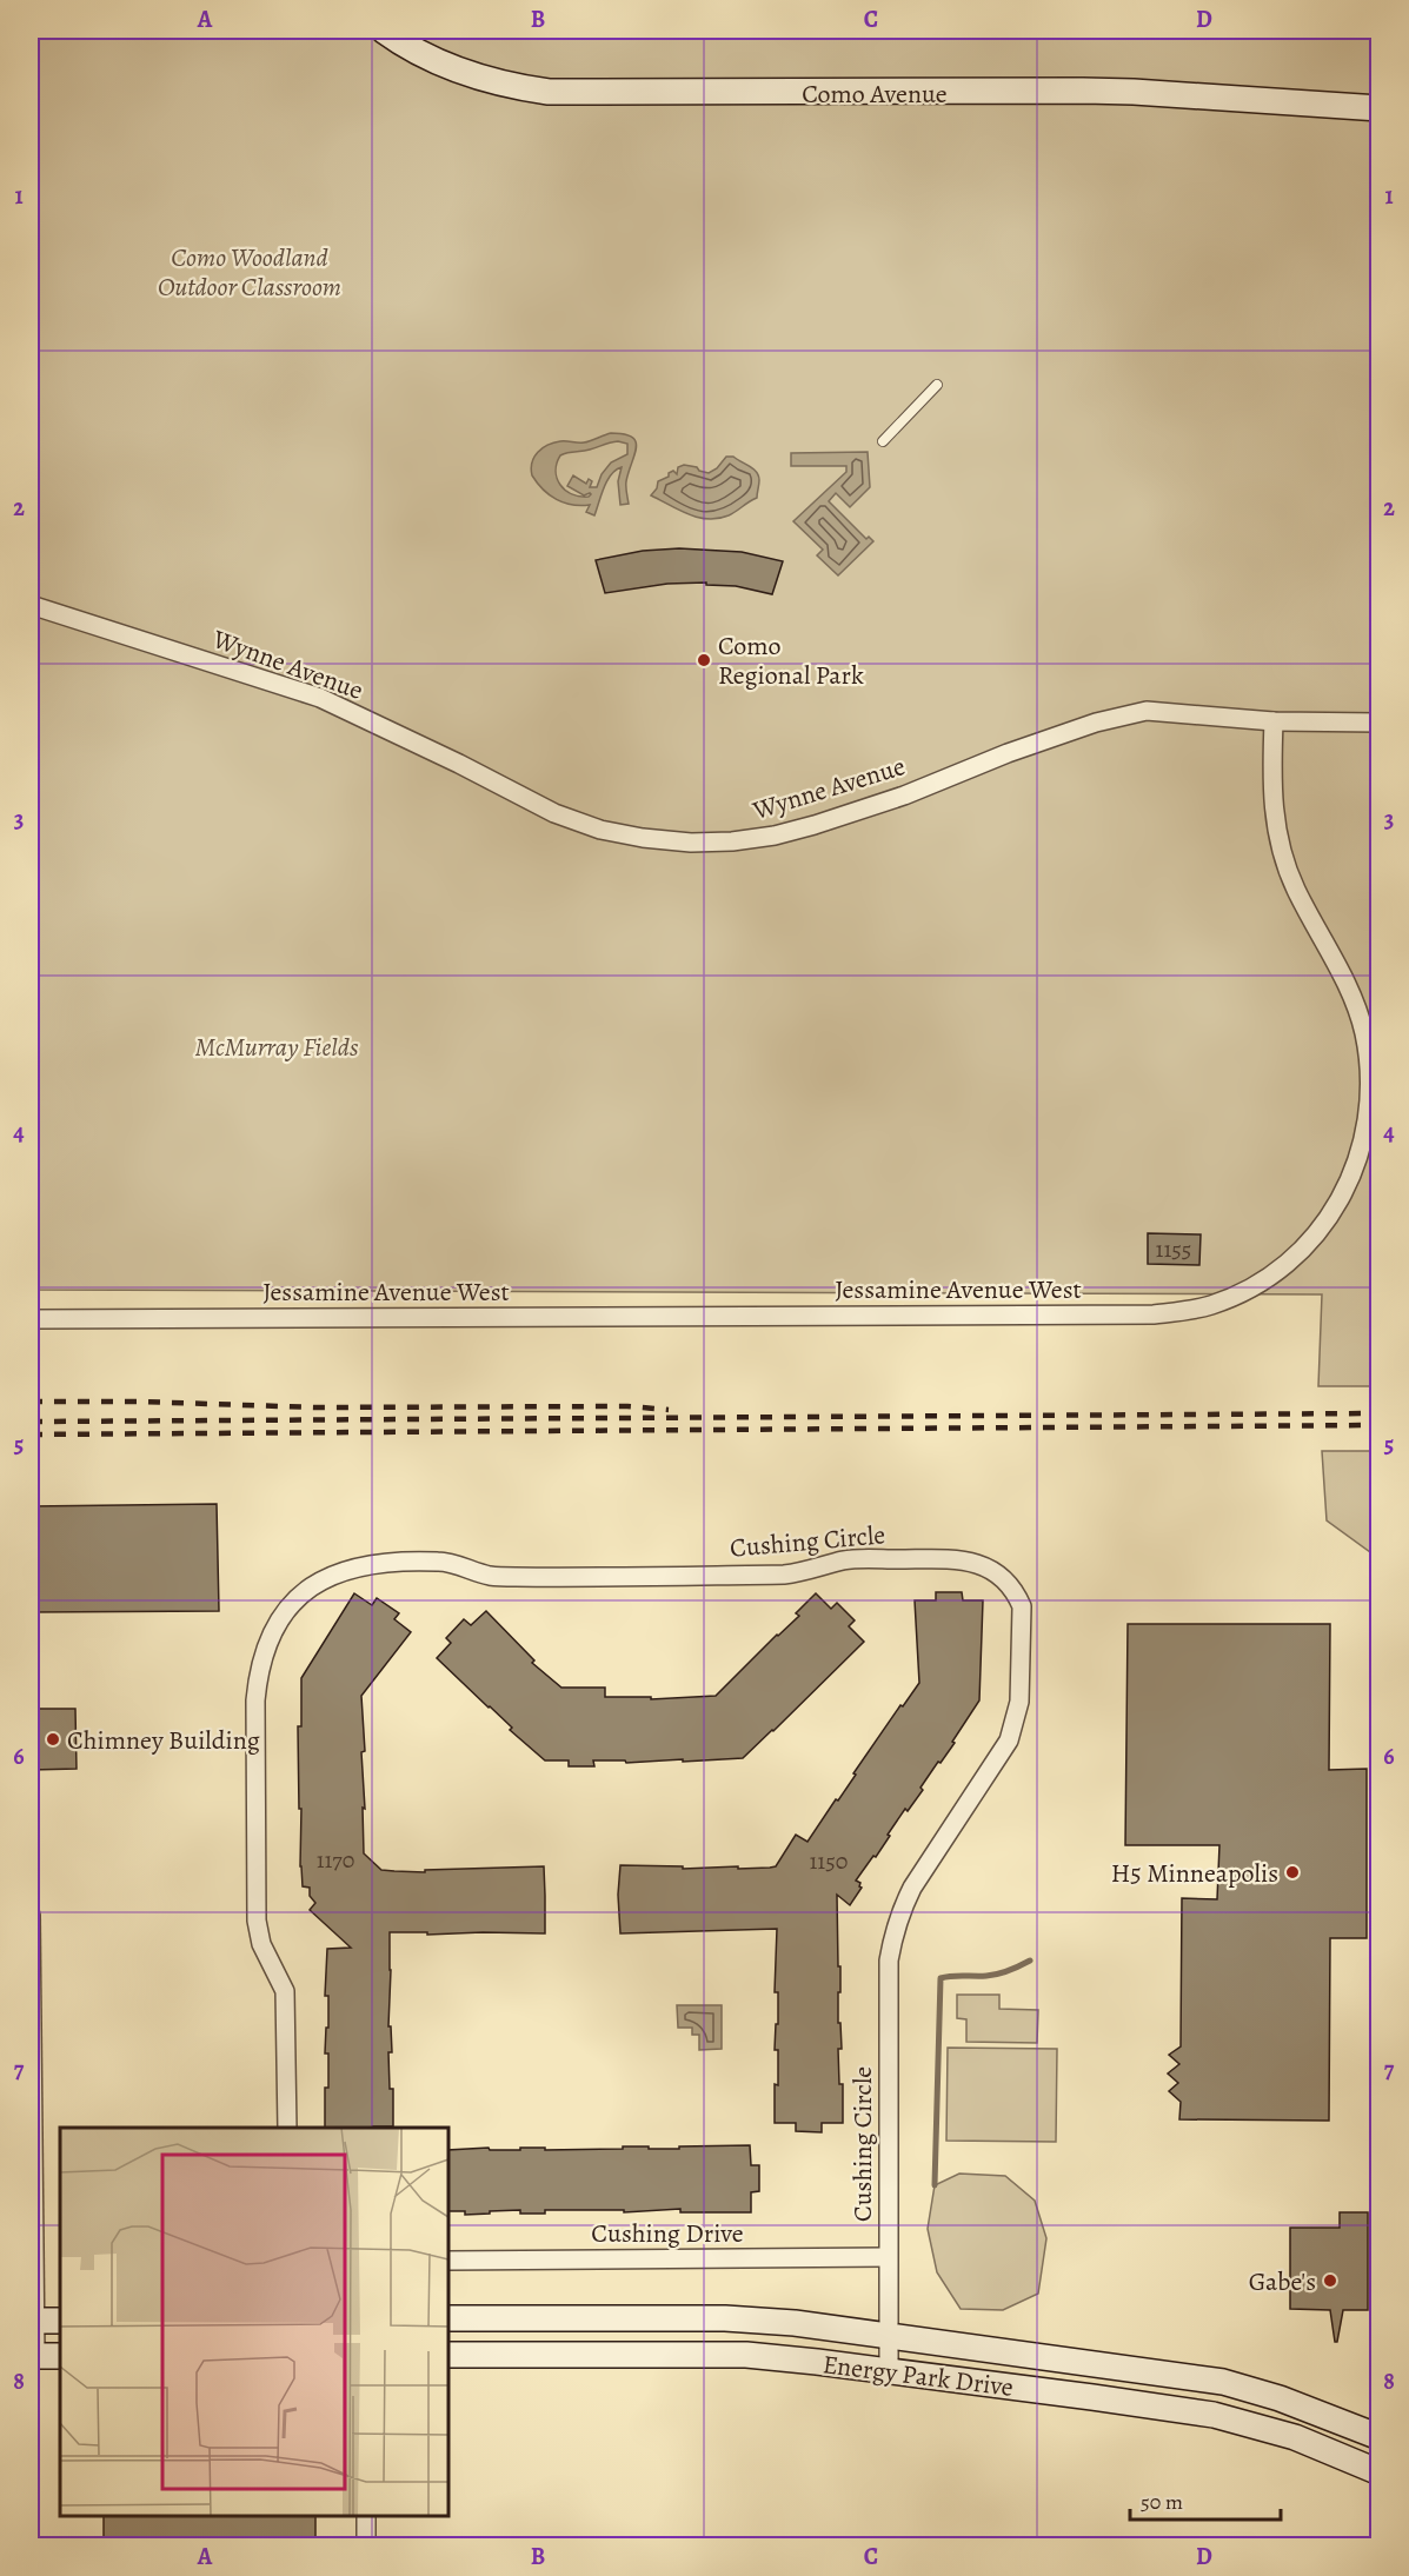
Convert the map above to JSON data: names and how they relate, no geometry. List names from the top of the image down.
{
  "streets": {
    "street": [
      "Como Avenue",
      "Wynne Avenue",
      "Jessamine Avenue West",
      "Cushing Circle",
      "Cushing Drive",
      "Energy Park Drive"
    ]
  },
  "crossings": [
    ["Wynne Avenue", "Jessamine Avenue West"],
    ["Cushing Circle", "Cushing Drive"],
    ["Cushing Circle", "Energy Park Drive"]
  ],
  "parks": ["Como Woodland Outdoor Classroom", "McMurray Fields"],
  "places": [
    "Como Regional Park",
    "Chimney Building",
    "H5 Minneapolis",
    "Gabe's"
  ],
  "house_numbers": ["1155", "1170", "1150"],
  "scale_bar": "50 m",
  "grid": {
    "columns": [
      "A",
      "B",
      "C",
      "D"
    ],
    "rows": [
      "1",
      "2",
      "3",
      "4",
      "5",
      "6",
      "7",
      "8"
    ]
  }
}
